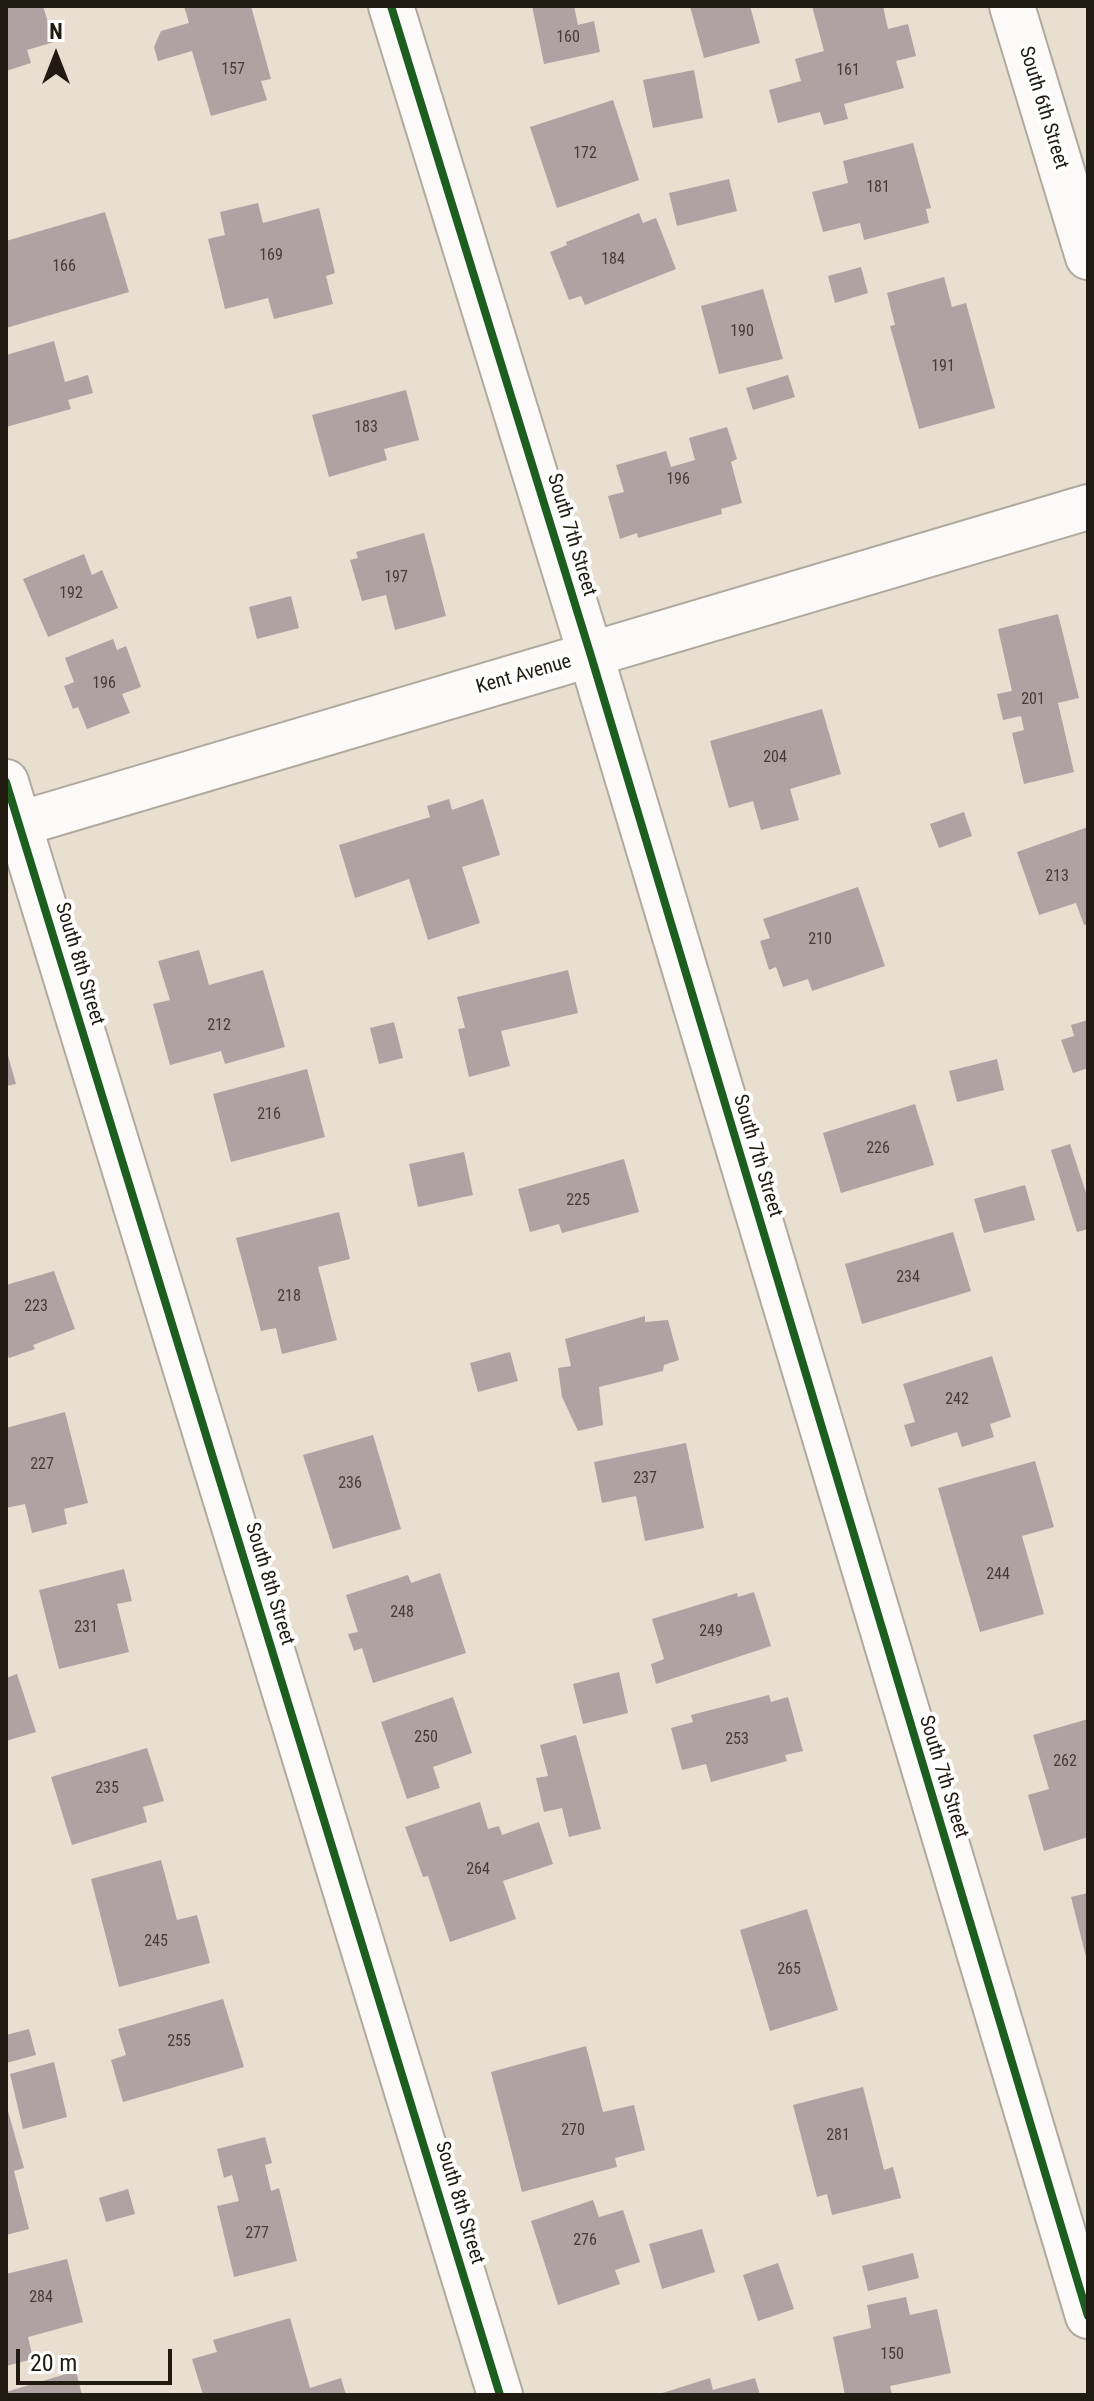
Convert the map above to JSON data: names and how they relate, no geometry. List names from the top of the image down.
{
  "streets": {
    "street": [
      "South 6th Street",
      "South 7th Street",
      "Kent Avenue",
      "South 8th Street"
    ]
  },
  "crossings": [
    ["South 7th Street", "Kent Avenue"],
    ["Kent Avenue", "South 8th Street"]
  ],
  "house_numbers": [
    "160",
    "157",
    "161",
    "172",
    "181",
    "169",
    "184",
    "166",
    "190",
    "191",
    "183",
    "196",
    "197",
    "192",
    "196",
    "201",
    "204",
    "213",
    "210",
    "212",
    "216",
    "226",
    "225",
    "234",
    "218",
    "223",
    "242",
    "227",
    "237",
    "236",
    "244",
    "248",
    "231",
    "249",
    "250",
    "253",
    "262",
    "235",
    "264",
    "245",
    "265",
    "255",
    "270",
    "281",
    "277",
    "276",
    "284",
    "150"
  ],
  "scale_bar": "20 m",
  "north": "top"
}
